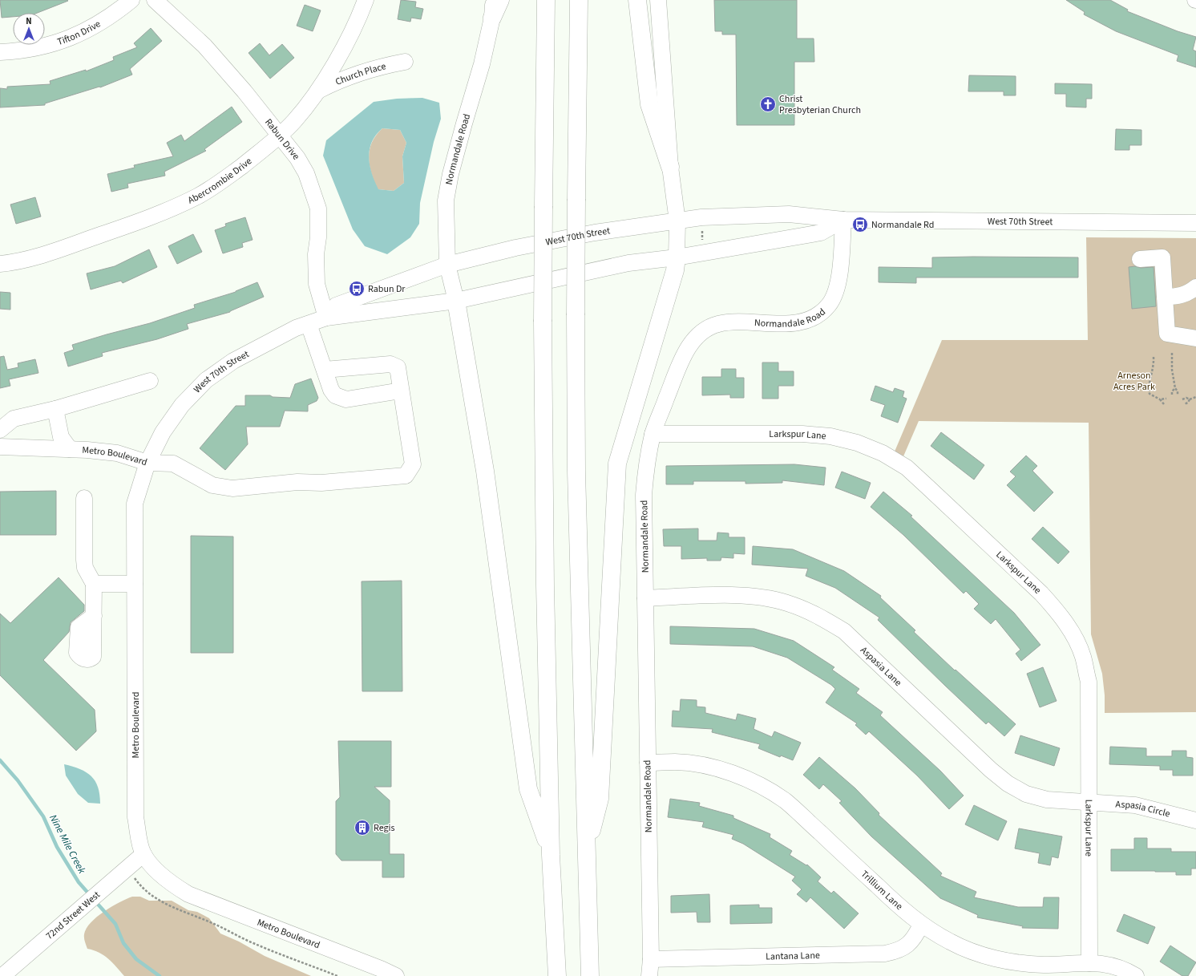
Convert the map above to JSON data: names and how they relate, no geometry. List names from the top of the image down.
{
  "streets": {
    "street": [
      "Tifton Drive",
      "Church Place",
      "Rabun Drive",
      "Normandale Road",
      "Abercrombie Drive",
      "West 70th Street",
      "Larkspur Lane",
      "Metro Boulevard",
      "Aspasia Lane",
      "Aspasia Circle",
      "Trillium Lane",
      "72nd Street West",
      "Lantana Lane"
    ]
  },
  "crossings": [
    ["Church Place", "Abercrombie Drive"],
    ["Rabun Drive", "Abercrombie Drive"],
    ["Rabun Drive", "West 70th Street"],
    ["Normandale Road", "West 70th Street"],
    ["Normandale Road", "Larkspur Lane"],
    ["Normandale Road", "Aspasia Lane"],
    ["Normandale Road", "Trillium Lane"],
    ["Normandale Road", "Lantana Lane"],
    ["West 70th Street", "Metro Boulevard"],
    ["Larkspur Lane", "Aspasia Lane"],
    ["Larkspur Lane", "Aspasia Circle"],
    ["Larkspur Lane", "Trillium Lane"],
    ["Metro Boulevard", "72nd Street West"],
    ["Aspasia Lane", "Aspasia Circle"],
    ["Trillium Lane", "Lantana Lane"]
  ],
  "water": ["Nine Mile Creek"],
  "parks": ["Arneson Acres Park"],
  "places": {
    "church": ["Christ Presbyterian Church"],
    "bus stop": ["Normandale Rd", "Rabun Dr"],
    "building": ["Regis"]
  },
  "north": "top"
}
